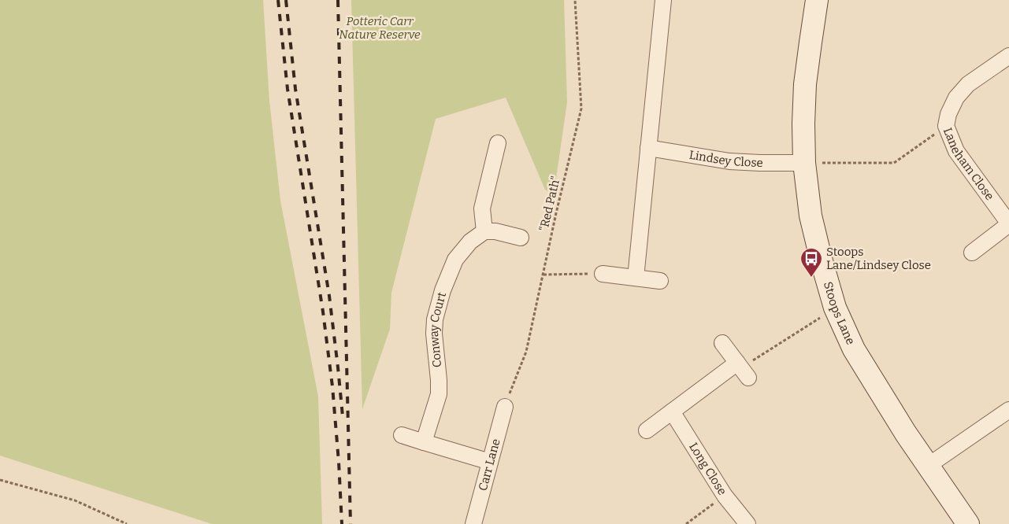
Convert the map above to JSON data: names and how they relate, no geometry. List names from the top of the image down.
{
  "streets": {
    "street": [
      "Lindsey Close",
      "Laneham Close",
      "Stoops Lane",
      "Conway Court",
      "Carr Lane",
      "Long Close"
    ],
    "path": ["\"Red Path\""]
  },
  "crossings": [
    ["Lindsey Close", "Stoops Lane"],
    ["\"Red Path\"", "Carr Lane"]
  ],
  "parks": ["Potteric Carr Nature Reserve"],
  "places": {
    "bus stop": ["Stoops Lane/Lindsey Close"]
  }
}
